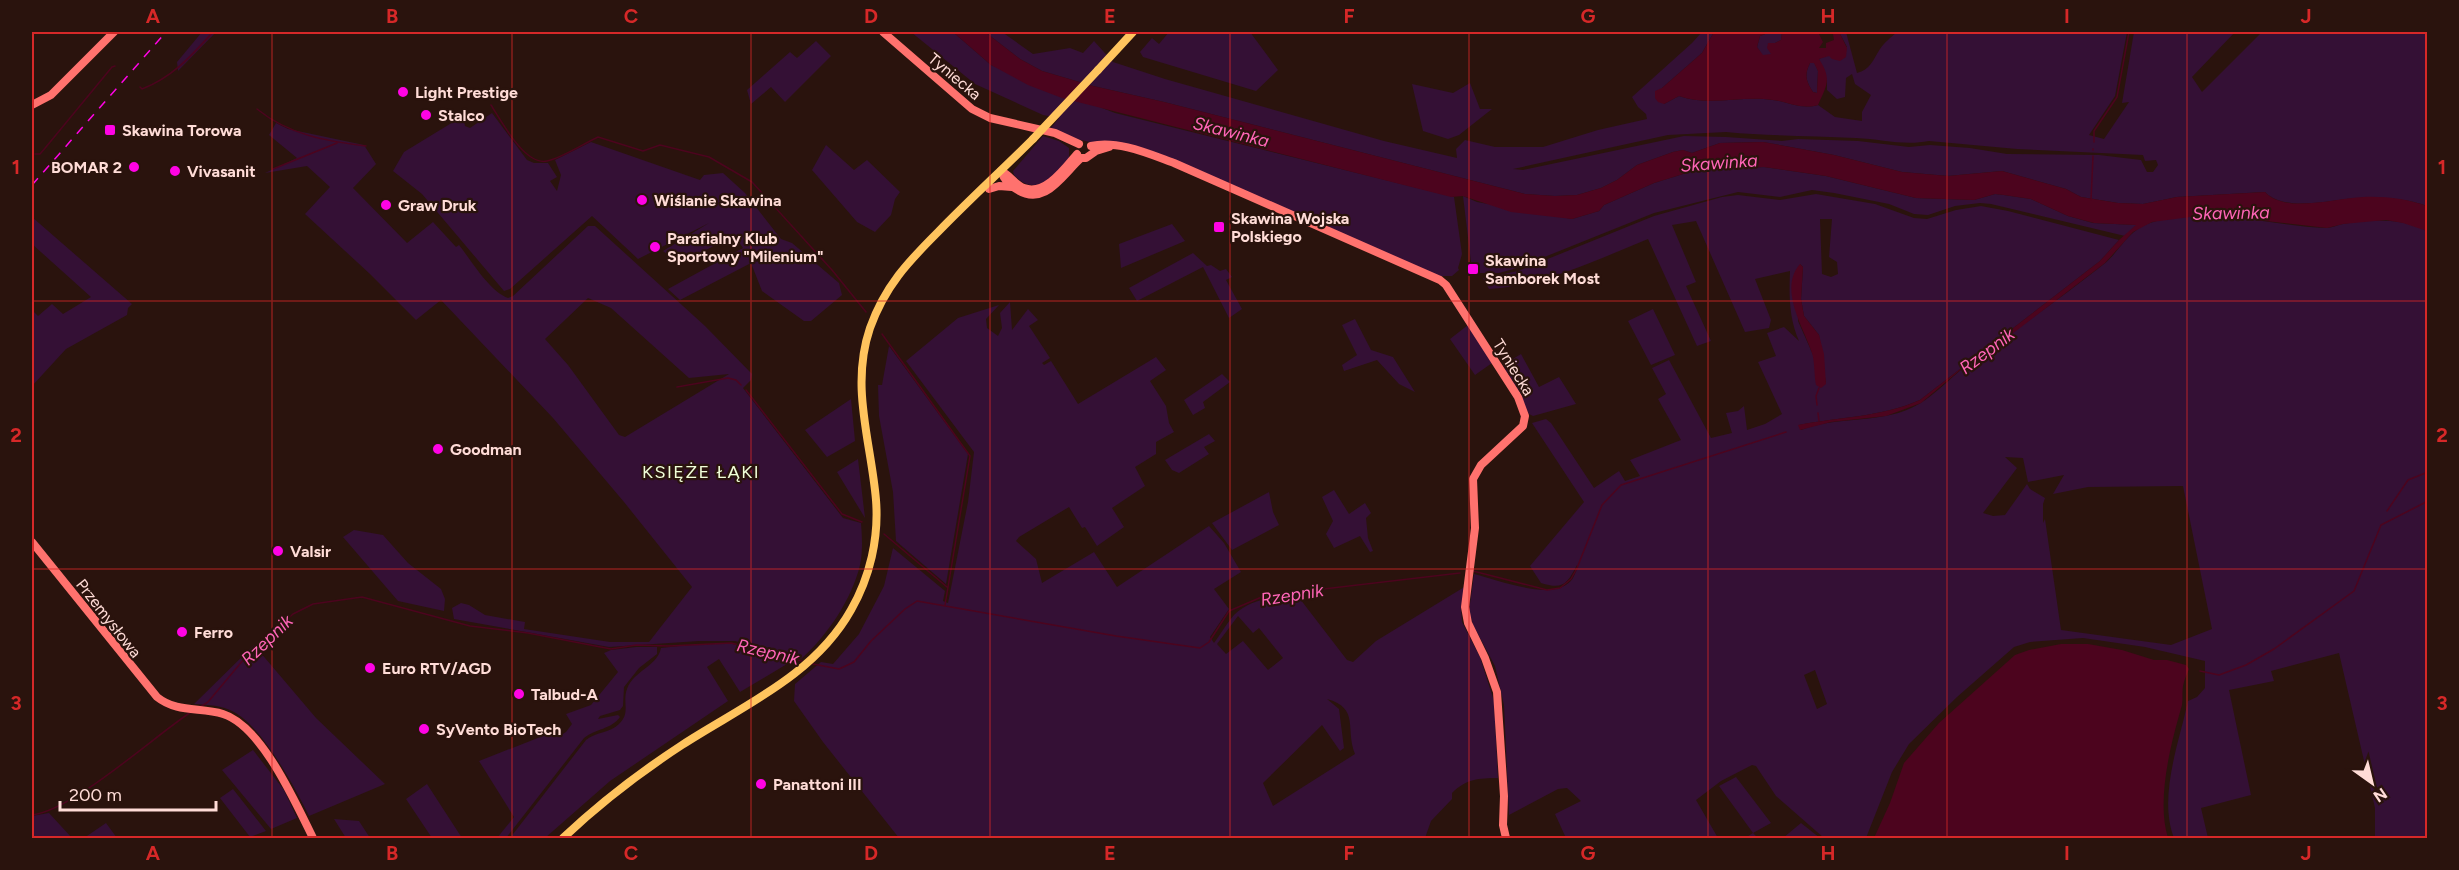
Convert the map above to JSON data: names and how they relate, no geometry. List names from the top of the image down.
{
  "streets": {
    "street": ["Tyniecka", "Przemysłowa"]
  },
  "districts": ["KSIĘŻE ŁĄKI"],
  "water": ["Skawinka", "Rzepnik"],
  "places": {
    "other": [
      "Light Prestige",
      "Stalco",
      "BOMAR 2",
      "Vivasanit",
      "Wiślanie Skawina",
      "Graw Druk",
      "Parafialny Klub Sportowy \"Milenium\"",
      "Goodman",
      "Valsir",
      "Ferro",
      "Euro RTV/AGD",
      "Talbud-A",
      "SyVento BioTech",
      "Panattoni III"
    ],
    "transit": ["Skawina Torowa", "Skawina Wojska Polskiego", "Skawina Samborek Most"]
  },
  "scale_bar": "200 m",
  "north": "bottom right",
  "grid": {
    "columns": [
      "A",
      "B",
      "C",
      "D",
      "E",
      "F",
      "G",
      "H",
      "I",
      "J"
    ],
    "rows": ["1", "2", "3"]
  }
}
